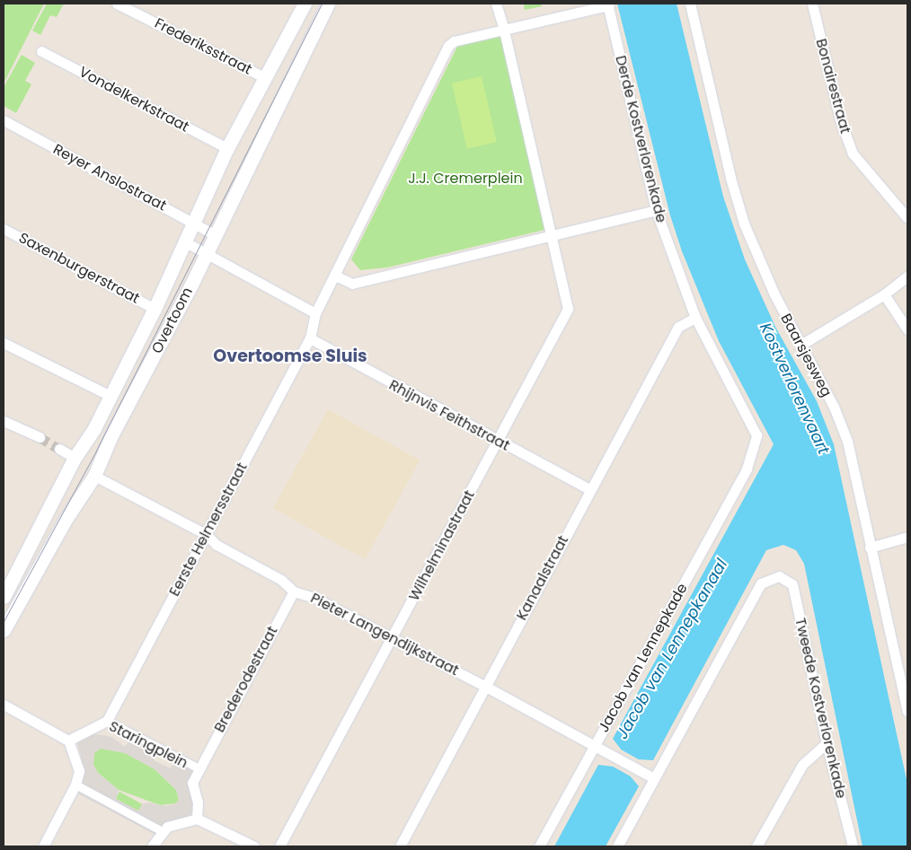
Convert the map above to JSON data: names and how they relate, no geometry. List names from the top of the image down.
{
  "streets": {
    "main road": ["Overtoom"],
    "street": [
      "Frederiksstraat",
      "Bonairestraat",
      "Vondelkerkstraat",
      "Derde Kostverlorenkade",
      "Reyer Anslostraat",
      "Saxenburgerstraat",
      "Baarsjesweg",
      "Rhijnvis Feithstraat",
      "Eerste Helmersstraat",
      "Wilhelminastraat",
      "Kanaalstraat",
      "Pieter Langendijkstraat",
      "Jacob van Lennepkade",
      "Brederodestraat",
      "Tweede Kostverlorenkade",
      "Staringplein"
    ]
  },
  "crossings": [
    ["Frederiksstraat", "Overtoom"],
    ["Vondelkerkstraat", "Overtoom"],
    ["Derde Kostverlorenkade", "Kanaalstraat"],
    ["Derde Kostverlorenkade", "Jacob van Lennepkade"],
    ["Reyer Anslostraat", "Overtoom"],
    ["Saxenburgerstraat", "Overtoom"],
    ["Overtoom", "Pieter Langendijkstraat"],
    ["Rhijnvis Feithstraat", "Eerste Helmersstraat"],
    ["Rhijnvis Feithstraat", "Wilhelminastraat"],
    ["Rhijnvis Feithstraat", "Kanaalstraat"],
    ["Eerste Helmersstraat", "Pieter Langendijkstraat"],
    ["Eerste Helmersstraat", "Staringplein"],
    ["Wilhelminastraat", "Pieter Langendijkstraat"],
    ["Kanaalstraat", "Pieter Langendijkstraat"],
    ["Pieter Langendijkstraat", "Jacob van Lennepkade"],
    ["Pieter Langendijkstraat", "Brederodestraat"],
    ["Pieter Langendijkstraat", "Tweede Kostverlorenkade"],
    ["Brederodestraat", "Staringplein"]
  ],
  "districts": ["Overtoomse Sluis"],
  "water": ["Kostverlorenvaart", "Jacob van Lennepkanaal"],
  "parks": ["J.J. Cremerplein"]
}
